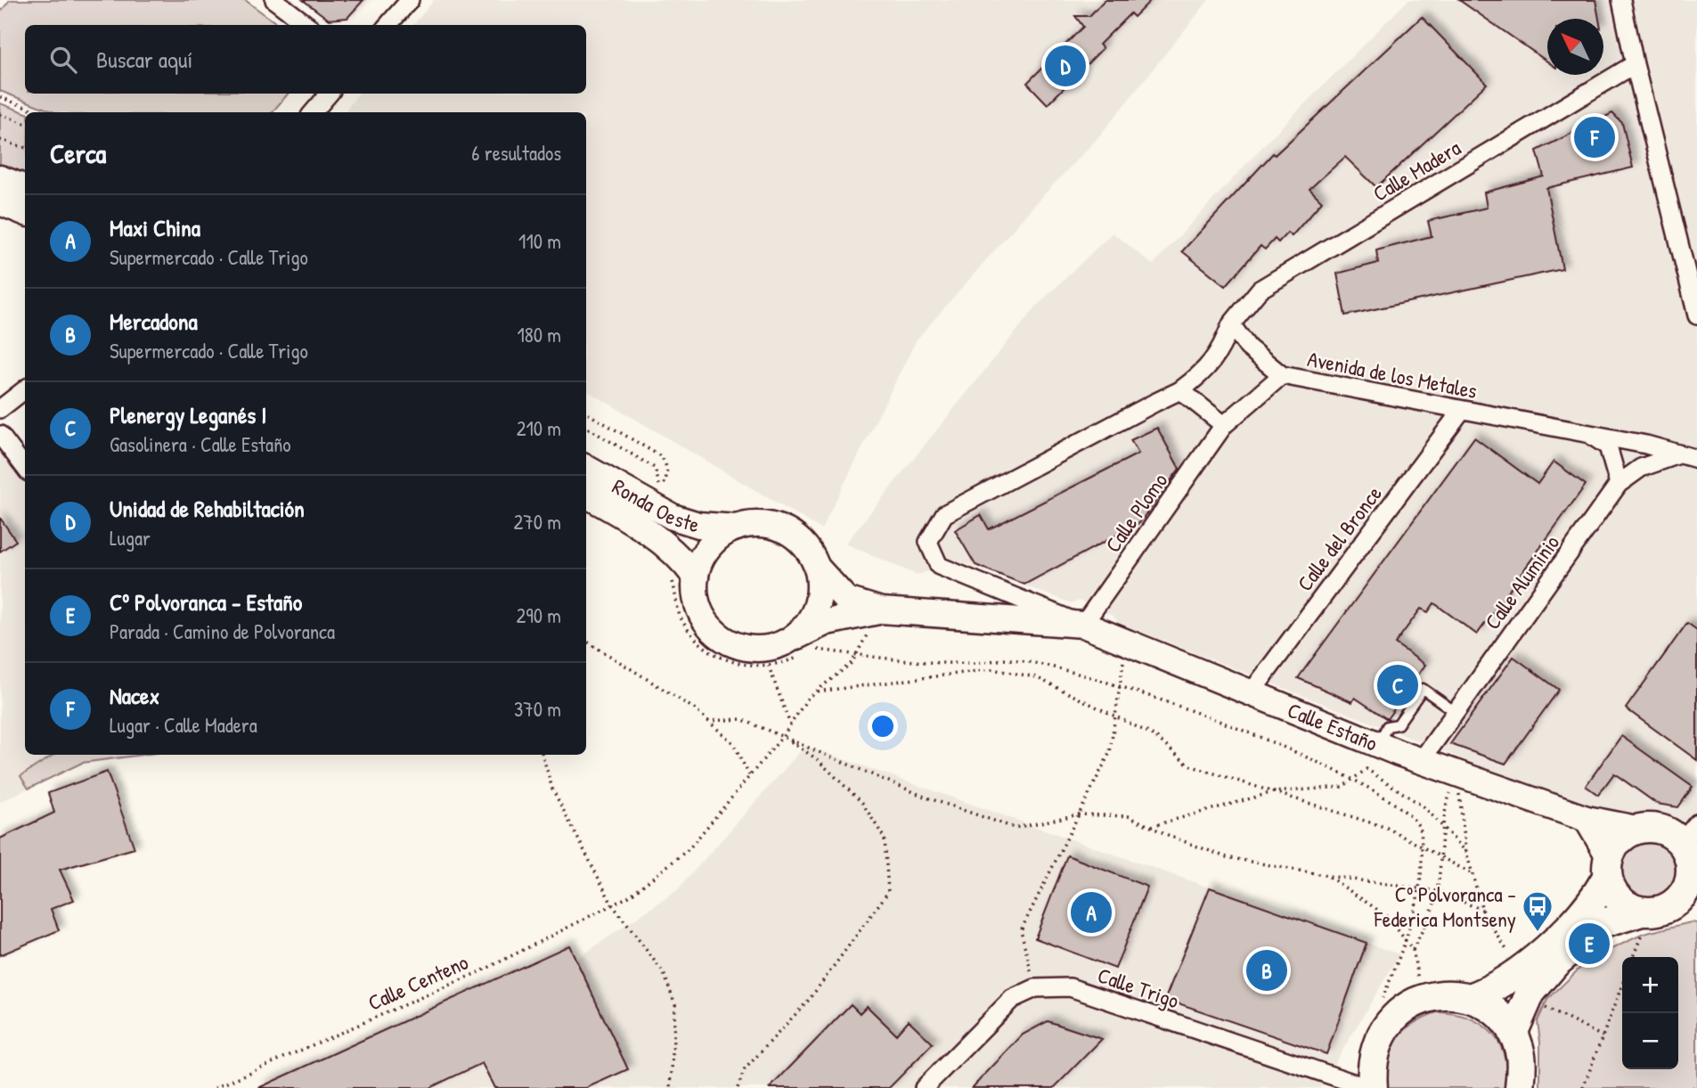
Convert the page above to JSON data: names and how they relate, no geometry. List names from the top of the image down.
{
  "streets": {
    "main road": ["Ronda Oeste", "Calle Estaño"],
    "street": [
      "Calle Madera",
      "Avenida de los Metales",
      "Calle Plomo",
      "Calle del Bronce",
      "Calle Aluminio",
      "Calle Trigo"
    ],
    "path": ["Calle Centeno"]
  },
  "crossings": [
    ["Calle Madera", "Calle Estaño"],
    ["Avenida de los Metales", "Calle Plomo"],
    ["Avenida de los Metales", "Calle del Bronce"],
    ["Avenida de los Metales", "Calle Aluminio"],
    ["Ronda Oeste", "Calle Estaño"],
    ["Calle Plomo", "Calle Estaño"],
    ["Calle del Bronce", "Calle Estaño"],
    ["Calle Aluminio", "Calle Estaño"],
    ["Calle Estaño", "Calle Centeno"]
  ],
  "places": {
    "bus stop": ["Cº Polvoranca - Federica Montseny"]
  },
  "north": "top left",
  "page": {
    "search": "Buscar aquí",
    "pins": [
      "D",
      "F",
      "C",
      "A",
      "E",
      "B"
    ],
    "heading": ["Cerca", "6 resultados"],
    "list": [
      {
        "mark": "A",
        "name": "Maxi China",
        "note": "Supermercado · Calle Trigo",
        "value": "110 m"
      },
      {
        "mark": "B",
        "name": "Mercadona",
        "note": "Supermercado · Calle Trigo",
        "value": "180 m"
      },
      {
        "mark": "C",
        "name": "Plenergy Leganés I",
        "note": "Gasolinera · Calle Estaño",
        "value": "210 m"
      },
      {
        "mark": "D",
        "name": "Unidad de Rehabiltación",
        "note": "Lugar",
        "value": "270 m"
      },
      {
        "mark": "E",
        "name": "Cº Polvoranca - Estaño",
        "note": "Parada · Camino de Polvoranca",
        "value": "290 m"
      },
      {
        "mark": "F",
        "name": "Nacex",
        "note": "Lugar · Calle Madera",
        "value": "370 m"
      }
    ],
    "map_buttons": ["+", "−"]
  }
}
